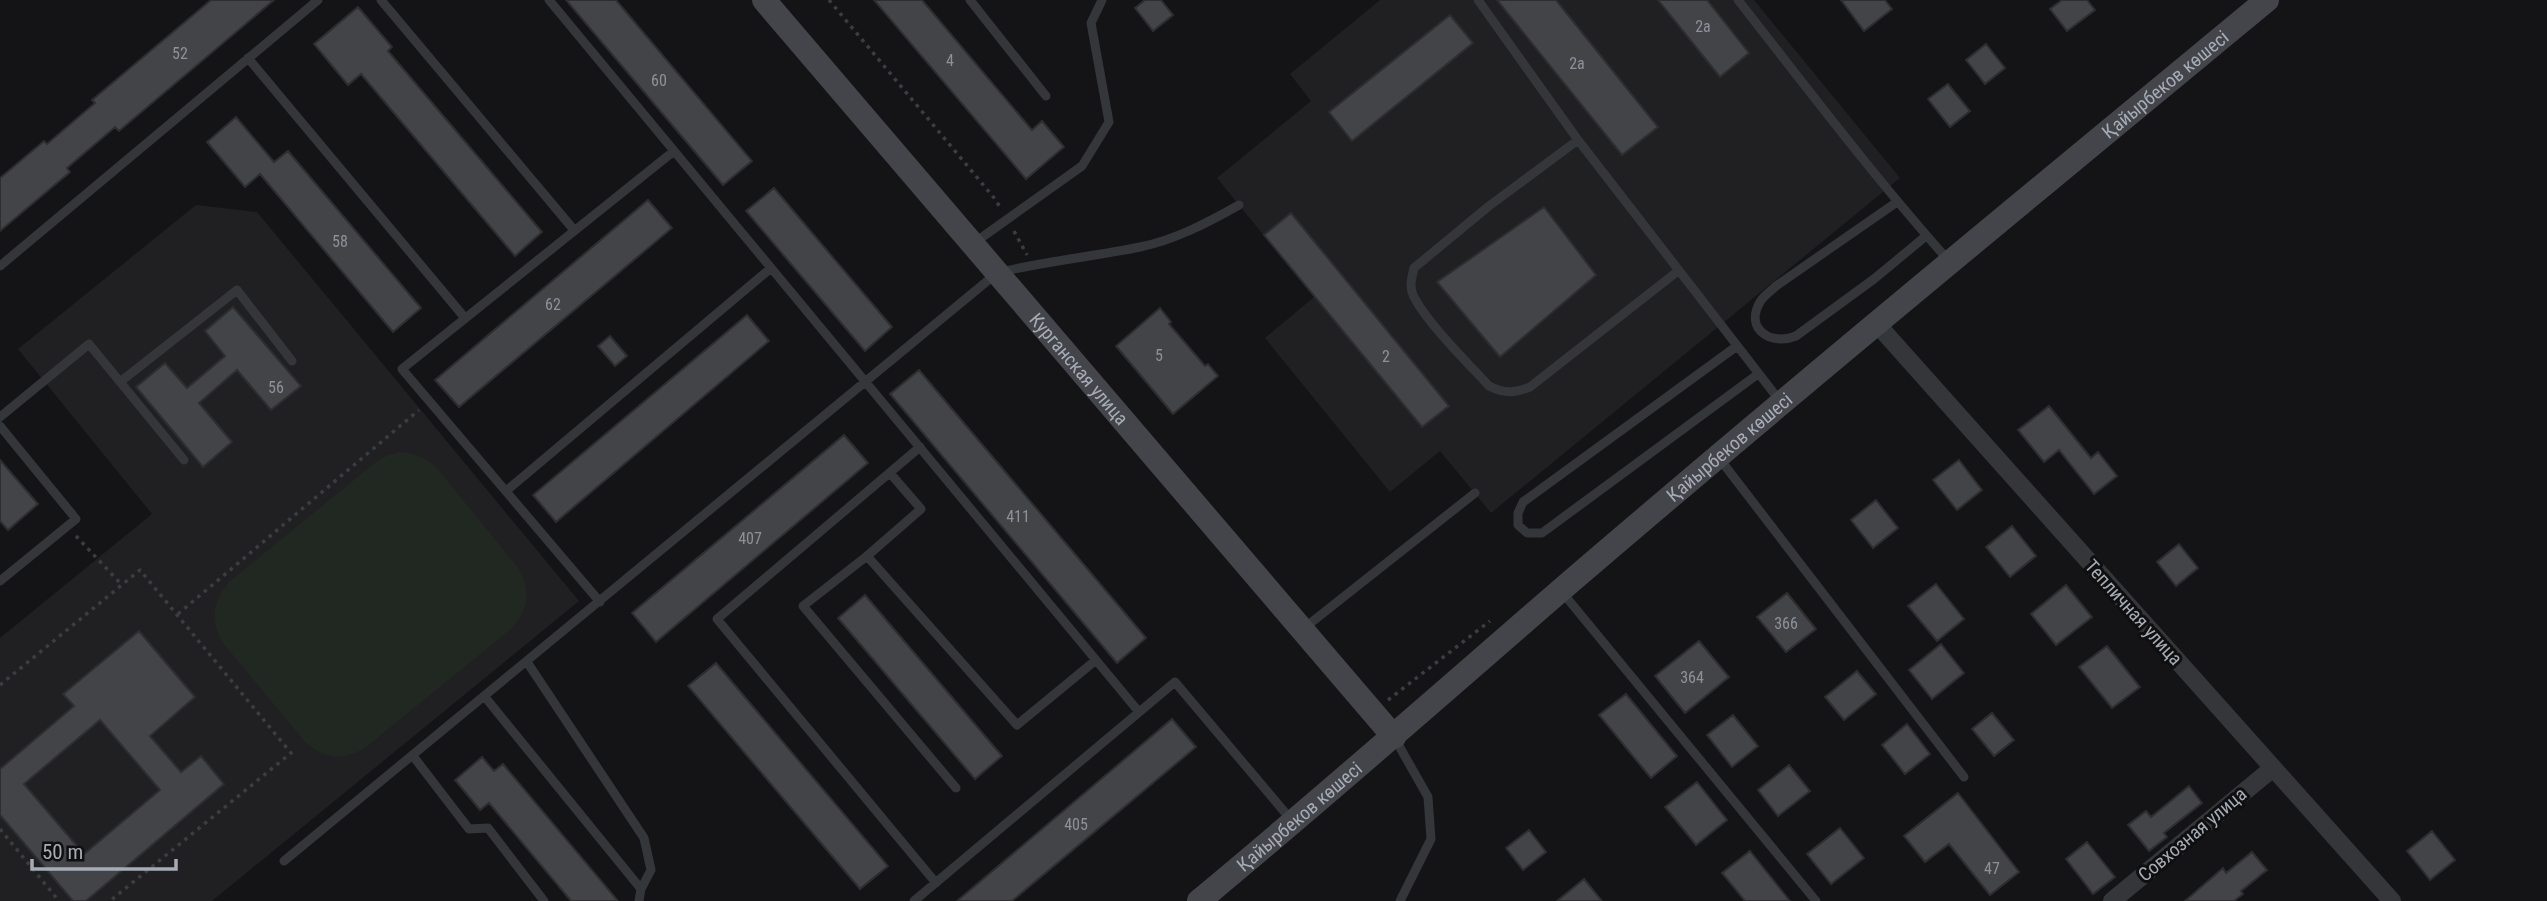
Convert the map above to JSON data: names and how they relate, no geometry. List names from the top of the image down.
{
  "streets": {
    "main road": ["Қайырбеков көшесі", "Курганская улица"],
    "street": ["Тепличная улица", "Совхозная улица"]
  },
  "crossings": [
    ["Қайырбеков көшесі", "Курганская улица"],
    ["Қайырбеков көшесі", "Тепличная улица"],
    ["Тепличная улица", "Совхозная улица"]
  ],
  "house_numbers": [
    "2а",
    "52",
    "4",
    "2а",
    "60",
    "58",
    "62",
    "5",
    "2",
    "56",
    "411",
    "407",
    "366",
    "364",
    "405",
    "47"
  ],
  "scale_bar": "50 m"
}
